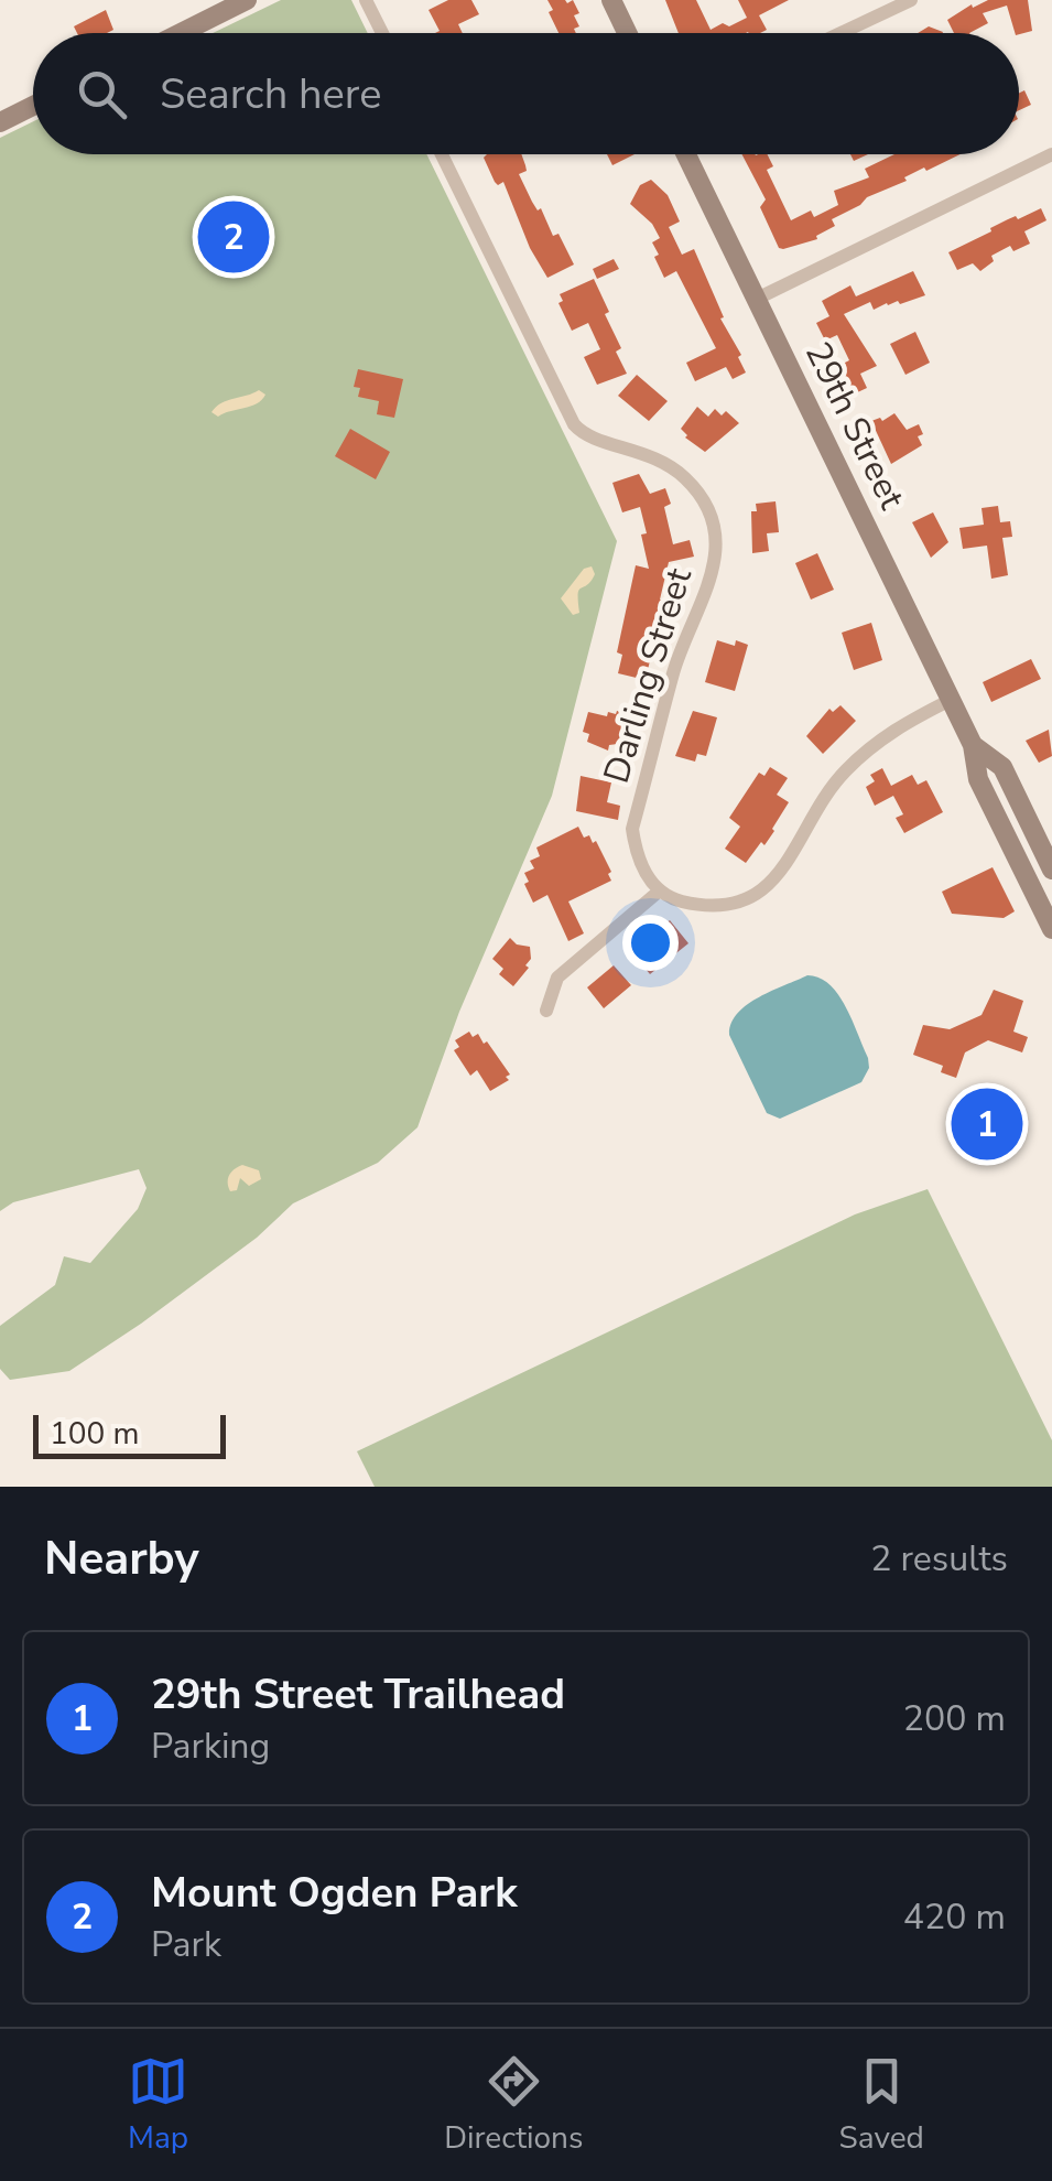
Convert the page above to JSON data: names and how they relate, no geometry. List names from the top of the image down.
{
  "streets": {
    "street": ["29th Street", "Darling Street"]
  },
  "scale_bar": "100 m",
  "page": {
    "search": "Search here",
    "pins": ["2", "1"],
    "scale": "100 m",
    "heading": ["Nearby", "2 results"],
    "list": [
      {
        "mark": "1",
        "name": "29th Street Trailhead",
        "note": "Parking",
        "value": "200 m"
      },
      {
        "mark": "2",
        "name": "Mount Ogden Park",
        "note": "Park",
        "value": "420 m"
      }
    ],
    "nav": ["Map", "Directions", "Saved"]
  }
}
